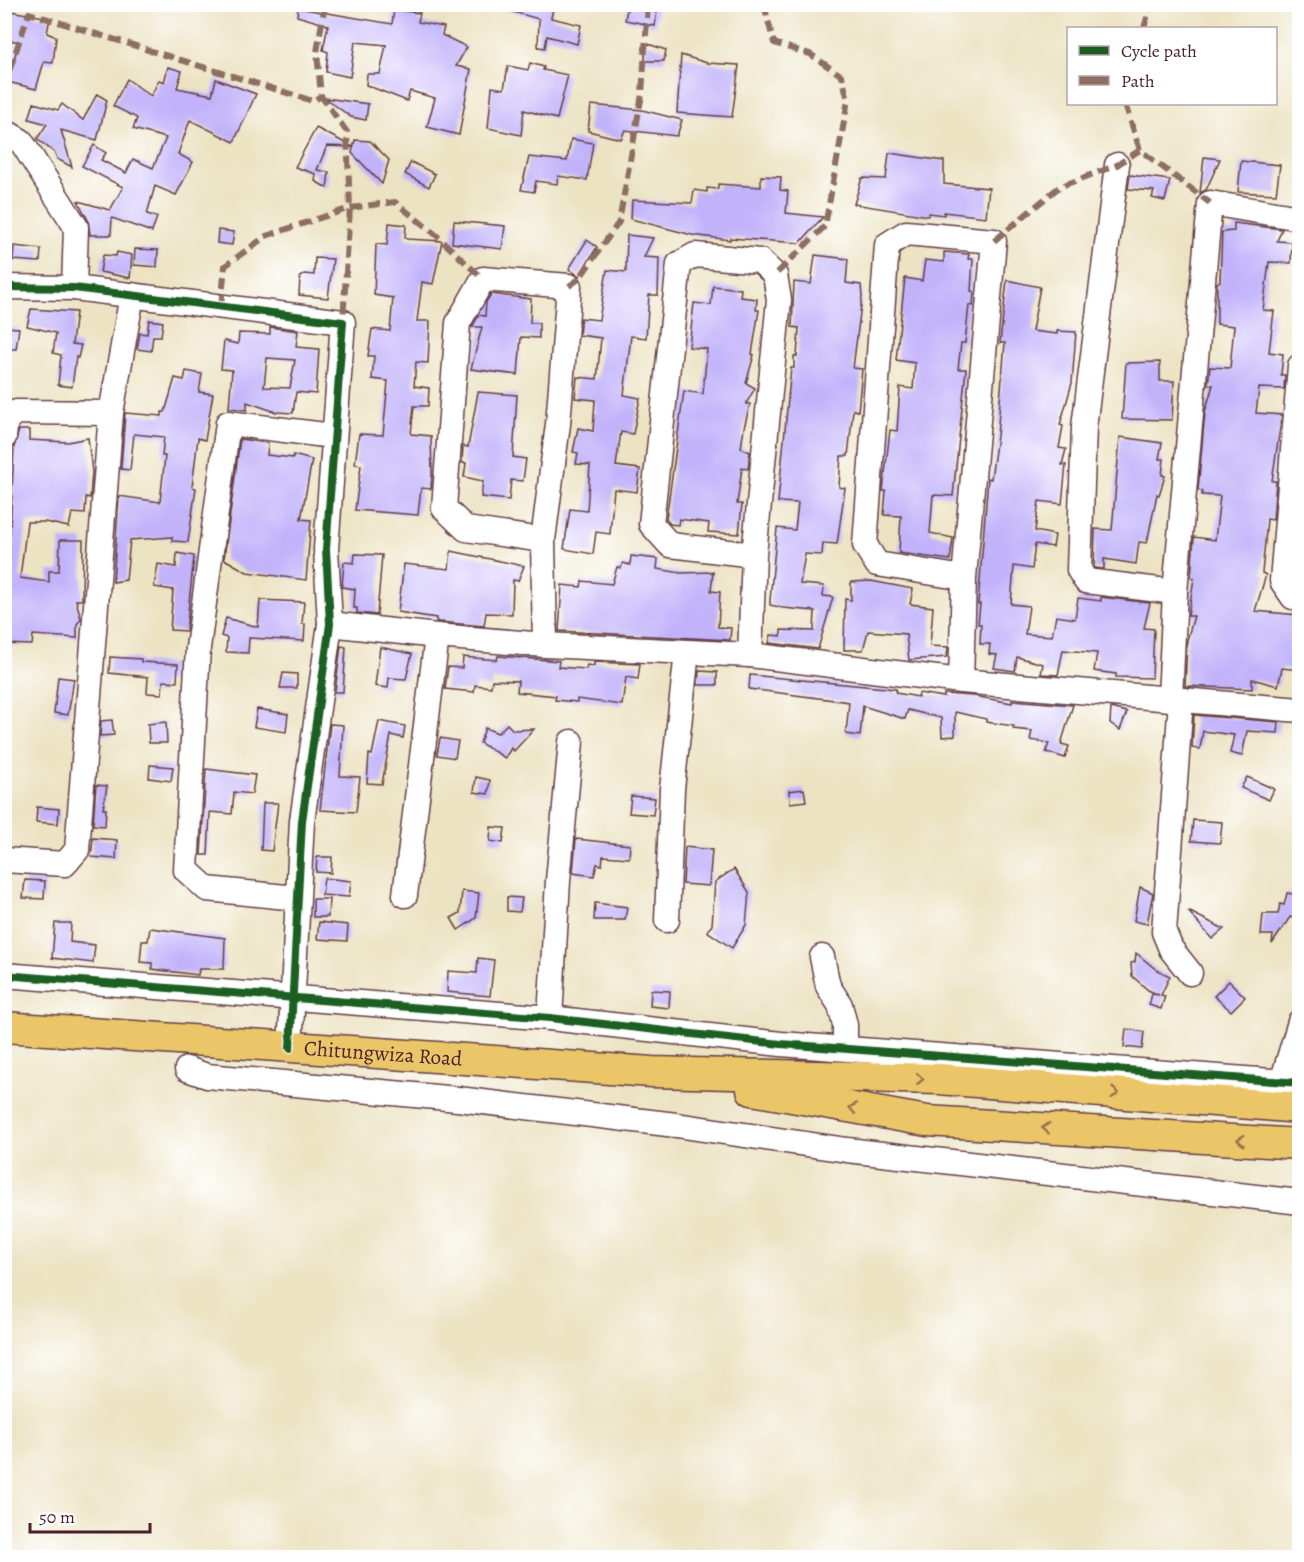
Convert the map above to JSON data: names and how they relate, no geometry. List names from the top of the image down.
{
  "streets": {
    "main road": ["Chitungwiza Road"]
  },
  "legend": ["Cycle path", "Path"],
  "scale_bar": "50 m"
}
